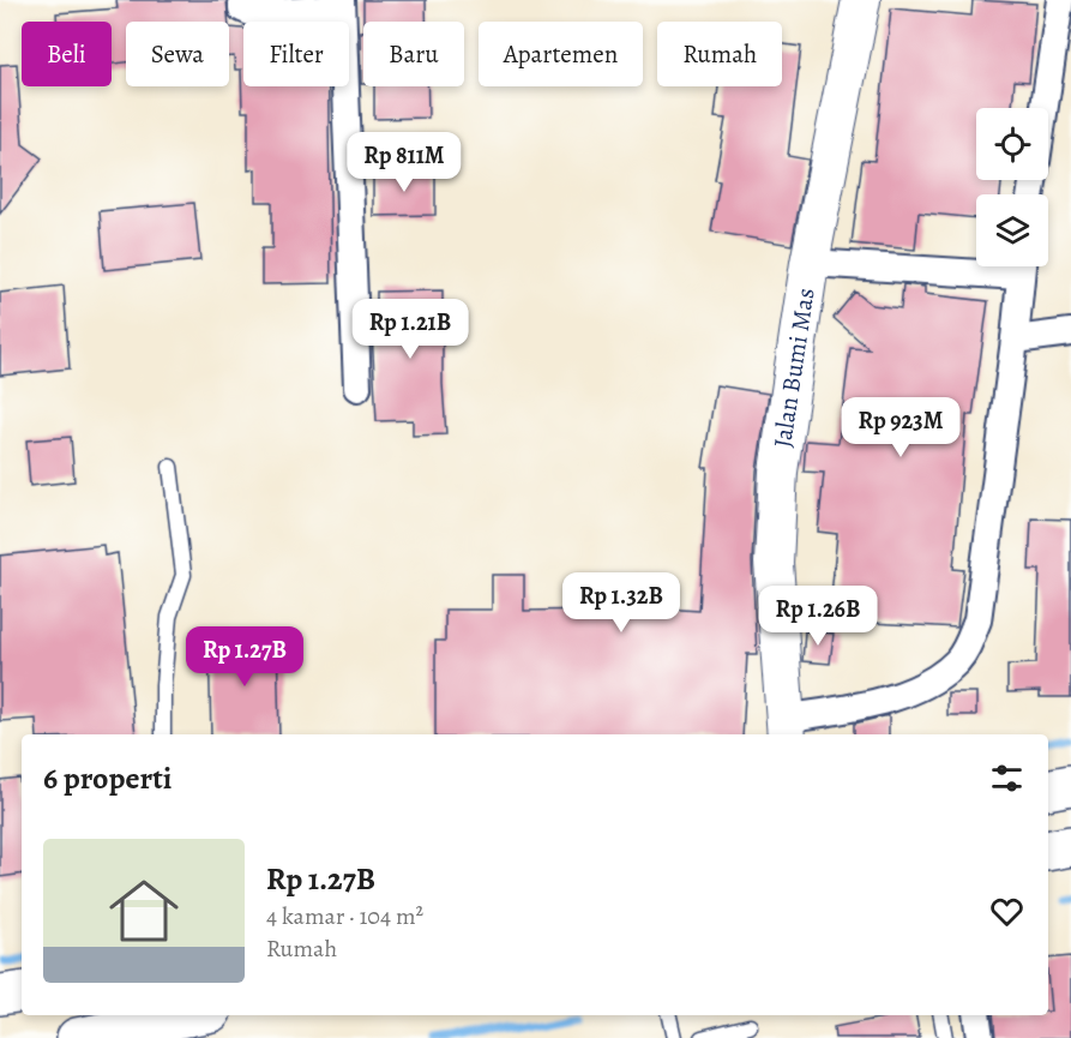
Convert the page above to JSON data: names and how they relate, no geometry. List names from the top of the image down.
{
  "streets": {
    "street": ["Jalan Bumi Mas"]
  },
  "page": {
    "chip": [
      "Beli",
      "Sewa",
      "Filter",
      "Baru",
      "Apartemen",
      "Rumah"
    ],
    "price": [
      "Rp 811M",
      "Rp 1.21B",
      "Rp 923M",
      "Rp 1.32B",
      "Rp 1.26B",
      "Rp 1.27B"
    ],
    "heading": "6 properti",
    "list": [
      {
        "name": "Rp 1.27B",
        "note": "4 kamar · 104 m² · Rumah"
      }
    ]
  }
}
